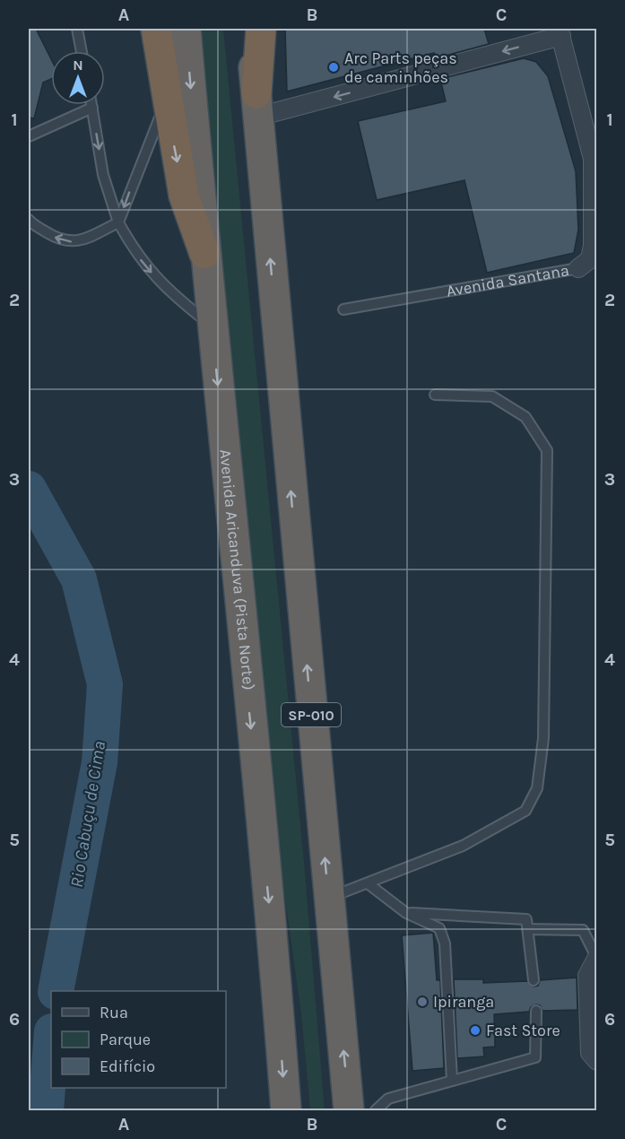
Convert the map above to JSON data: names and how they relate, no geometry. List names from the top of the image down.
{
  "streets": {
    "highway": ["Avenida Aricanduva (Pista Norte)", "SP-010"],
    "street": ["Avenida Santana"]
  },
  "water": ["Rio Cabuçu de Cima"],
  "places": ["Arc Parts peças de caminhões", "Ipiranga", "Fast Store"],
  "legend": ["Rua", "Parque", "Edifício"],
  "north": "top",
  "grid": {
    "columns": ["A", "B", "C"],
    "rows": [
      "1",
      "2",
      "3",
      "4",
      "5",
      "6"
    ]
  }
}
